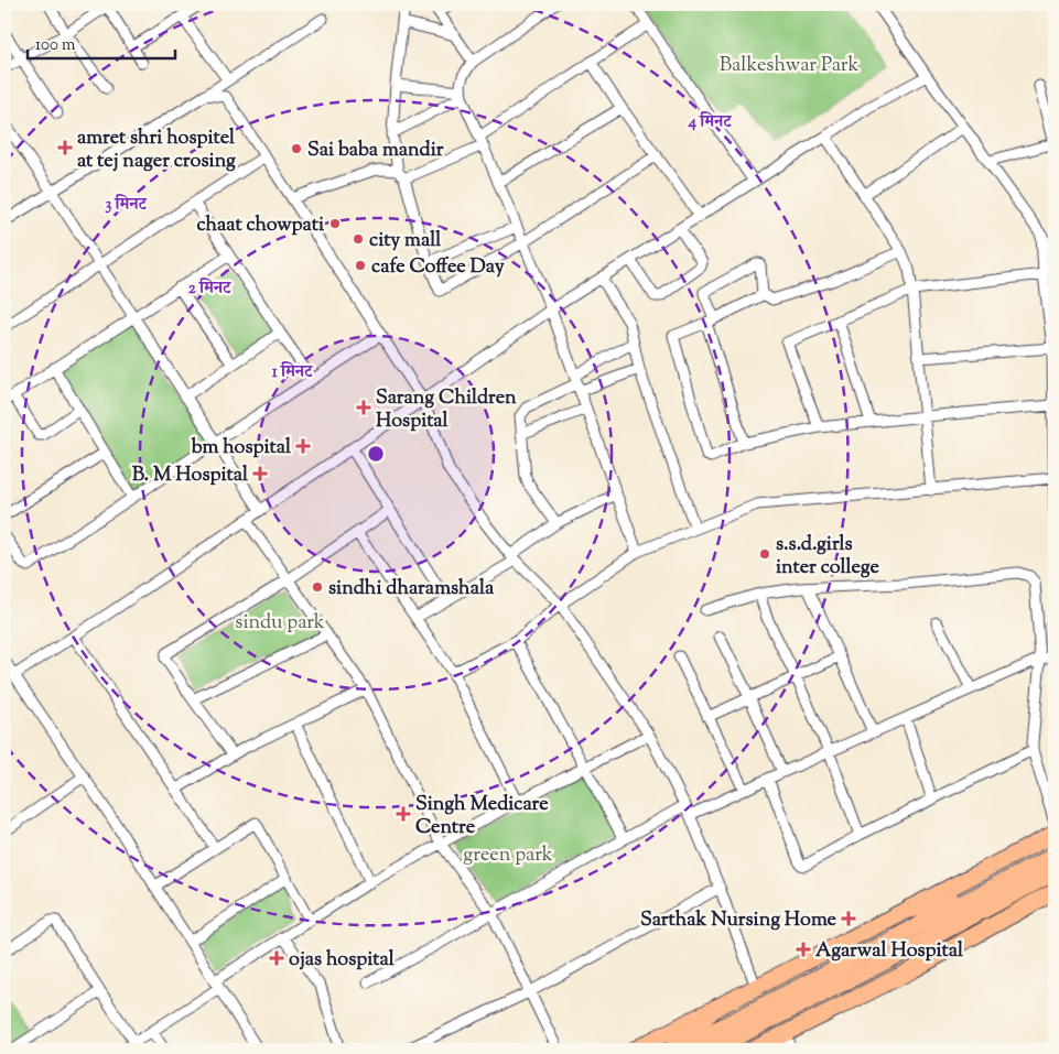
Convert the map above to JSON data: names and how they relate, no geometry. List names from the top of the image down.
{
  "parks": ["Balkeshwar Park", "sindu park", "green park"],
  "places": {
    "health": [
      "amret shri hospitel at tej nager crosing",
      "Sarang Children Hospital",
      "bm hospital",
      "B. M Hospital",
      "Singh Medicare Centre",
      "Sarthak Nursing Home",
      "Agarwal Hospital",
      "ojas hospital"
    ],
    "other": [
      "Sai baba mandir",
      "chaat chowpati",
      "city mall",
      "cafe Coffee Day",
      "s.s.d.girls inter college",
      "sindhi dharamshala"
    ]
  },
  "scale_bar": "100 m",
  "rings": [
    "4 मिनट",
    "3 मिनट",
    "2 मिनट",
    "1 मिनट"
  ]
}
